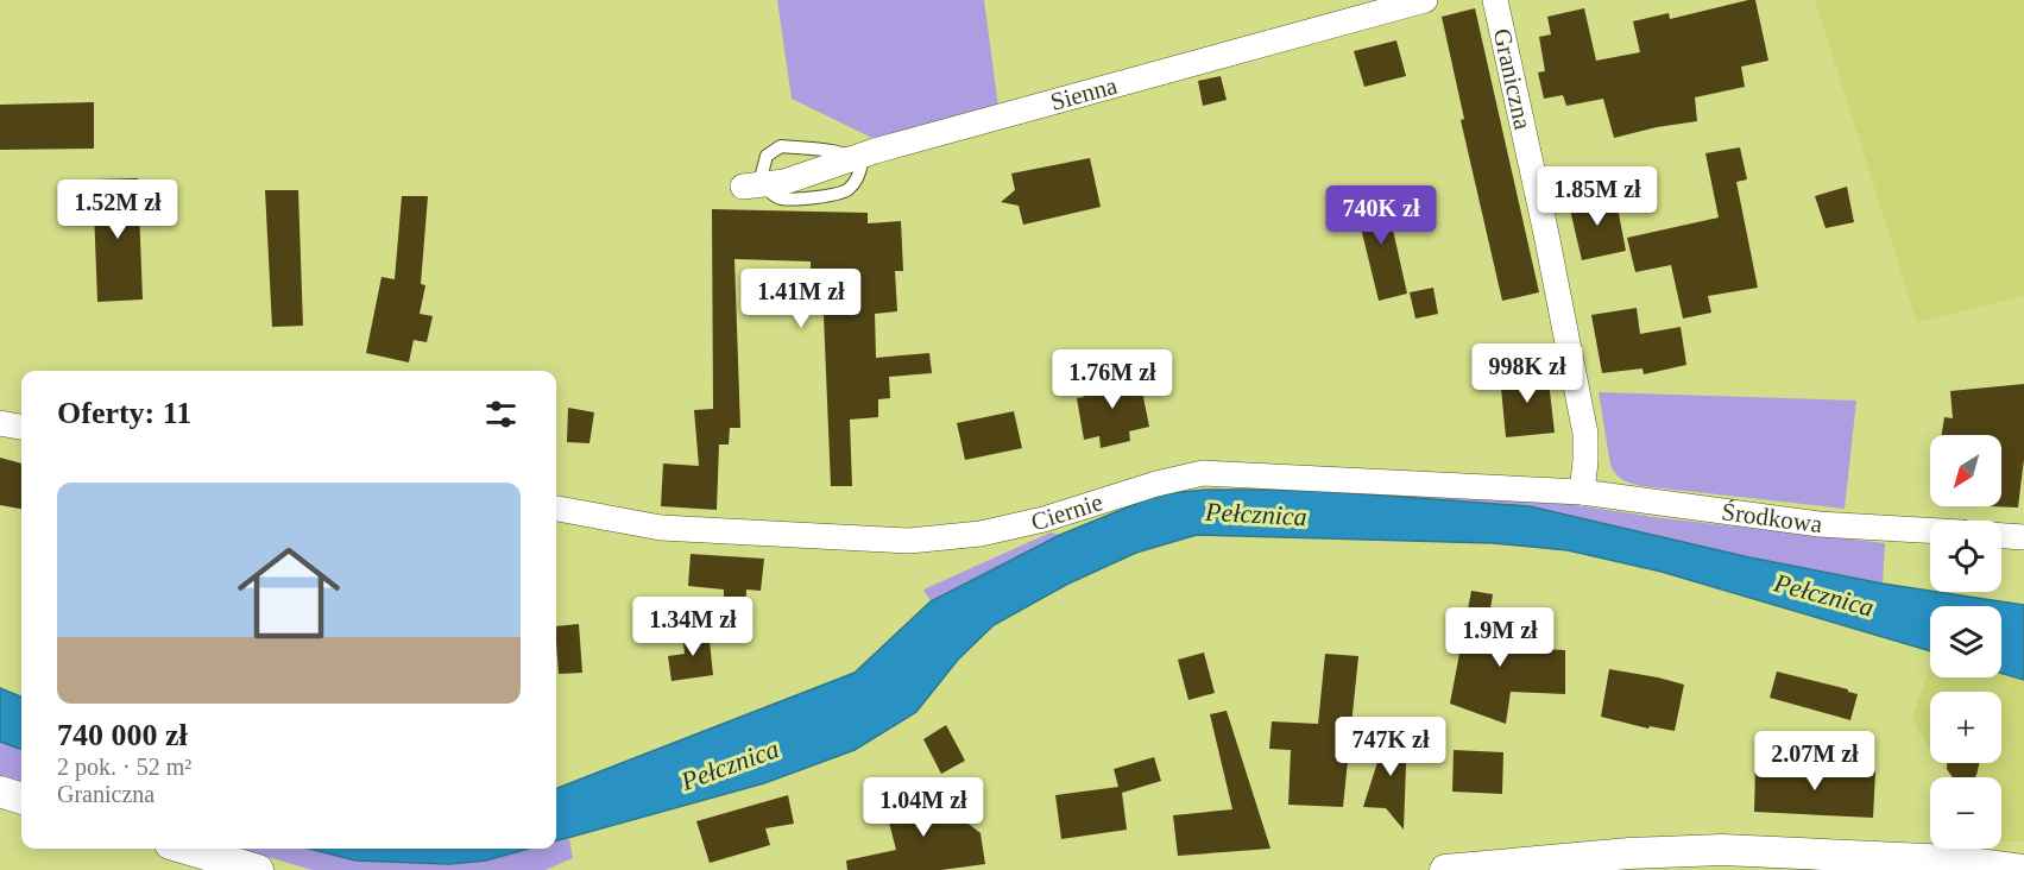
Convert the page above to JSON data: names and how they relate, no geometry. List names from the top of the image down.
{
  "streets": {
    "street": [
      "Graniczna",
      "Sienna",
      "Ciernie",
      "Środkowa"
    ]
  },
  "crossings": [
    ["Graniczna", "Ciernie"],
    ["Graniczna", "Środkowa"],
    ["Ciernie", "Środkowa"]
  ],
  "water": ["Pełcznica"],
  "north": "bottom left",
  "page": {
    "price": [
      "1.85M zł",
      "1.52M zł",
      "740K zł",
      "1.41M zł",
      "998K zł",
      "1.76M zł",
      "1.34M zł",
      "1.9M zł",
      "747K zł",
      "2.07M zł",
      "1.04M zł"
    ],
    "heading": "Oferty: 11",
    "map_buttons": ["+", "−"],
    "list": [
      {
        "name": "740 000 zł",
        "note": "2 pok. · 52 m² · Graniczna"
      }
    ]
  }
}
